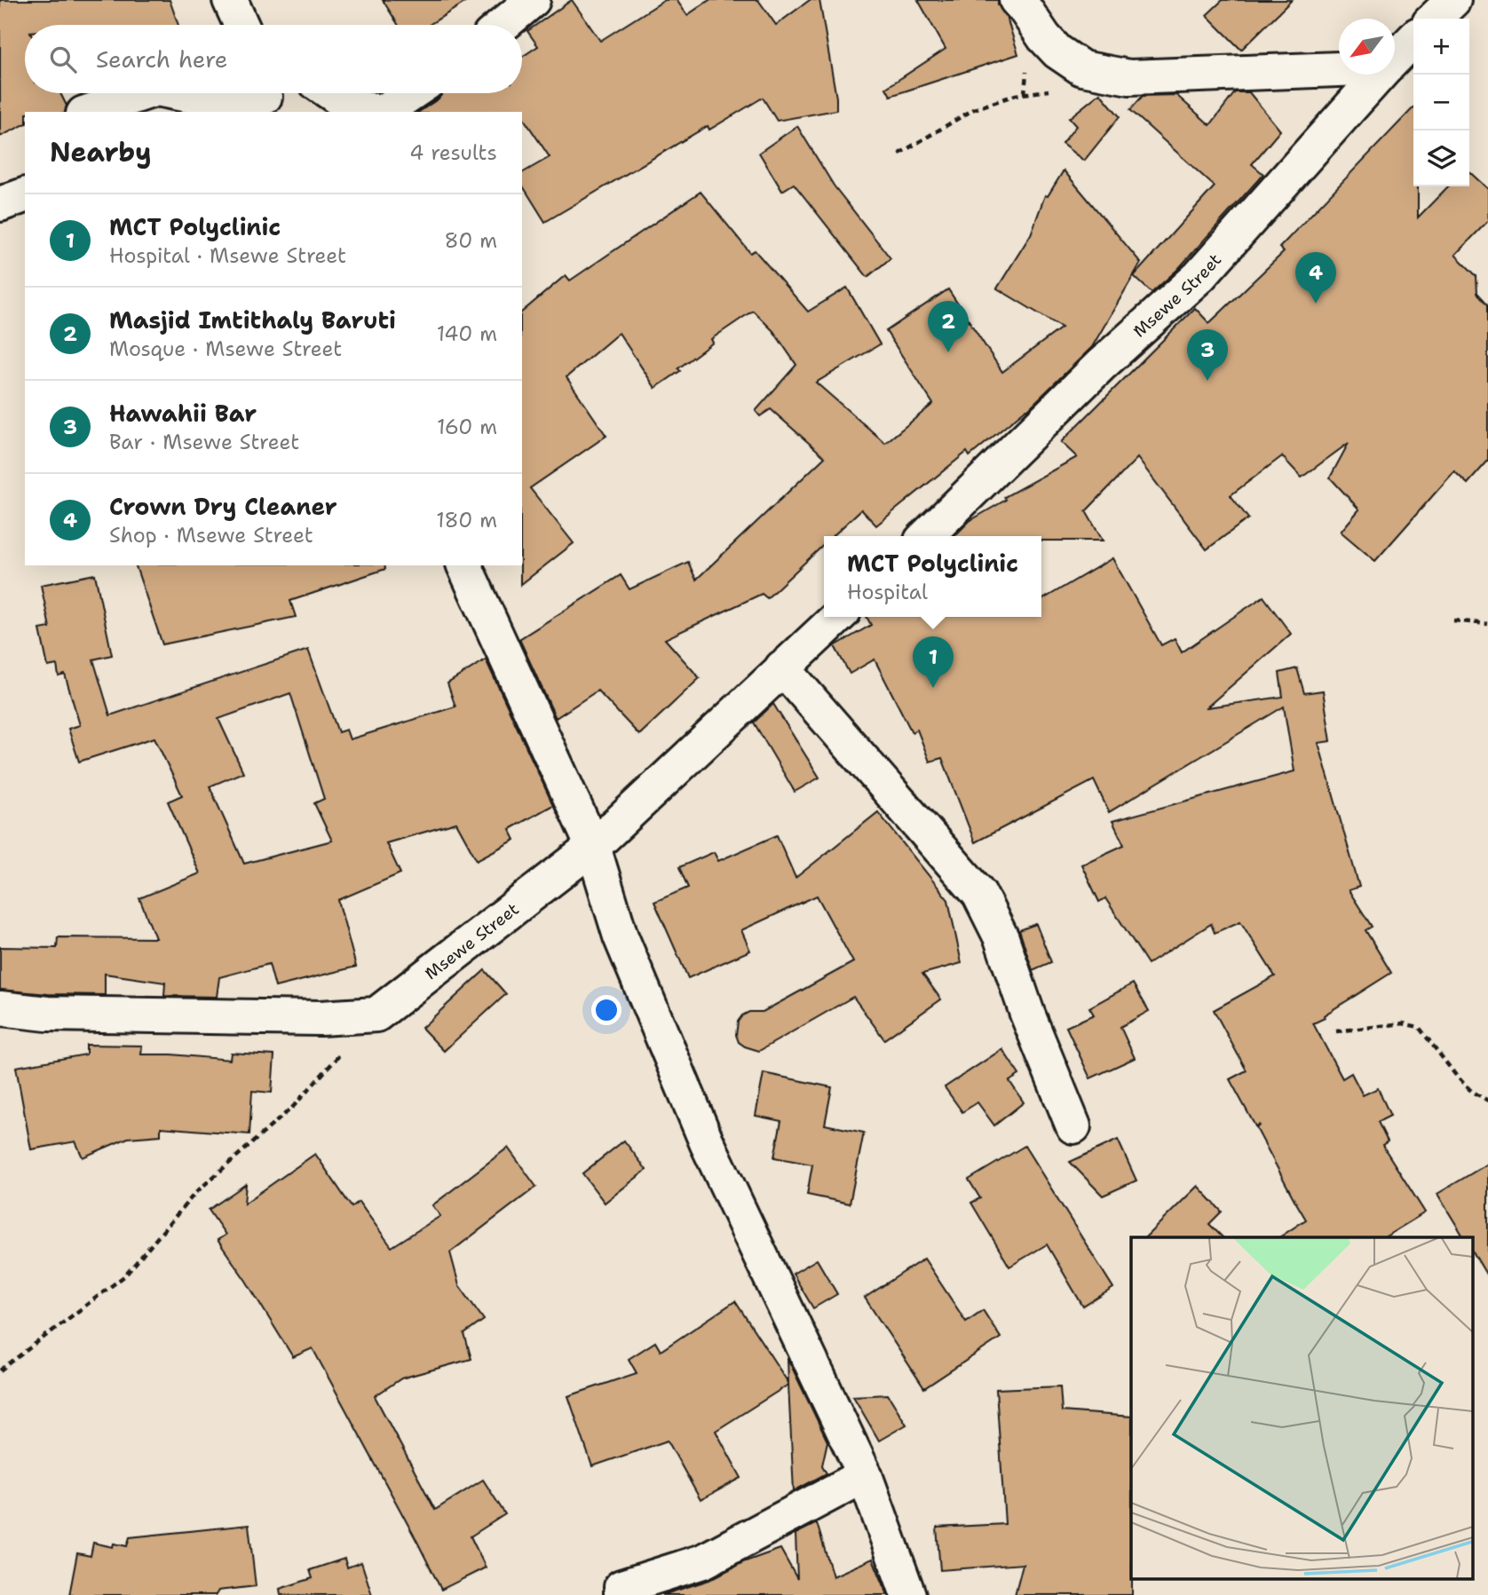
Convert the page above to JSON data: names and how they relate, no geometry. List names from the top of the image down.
{
  "streets": {
    "street": ["Msewe Street"]
  },
  "north": "bottom left",
  "page": {
    "map_buttons": ["+", "−"],
    "search": "Search here",
    "heading": ["Nearby", "4 results"],
    "list": [
      {
        "mark": "1",
        "name": "MCT Polyclinic",
        "note": "Hospital · Msewe Street",
        "value": "80 m"
      },
      {
        "mark": "2",
        "name": "Masjid Imtithaly Baruti",
        "note": "Mosque · Msewe Street",
        "value": "140 m"
      },
      {
        "mark": "3",
        "name": "Hawahii Bar",
        "note": "Bar · Msewe Street",
        "value": "160 m"
      },
      {
        "mark": "4",
        "name": "Crown Dry Cleaner",
        "note": "Shop · Msewe Street",
        "value": "180 m"
      }
    ],
    "pins": [
      "4",
      "2",
      "3",
      "1"
    ],
    "popup": ["MCT Polyclinic", "Hospital"]
  }
}
